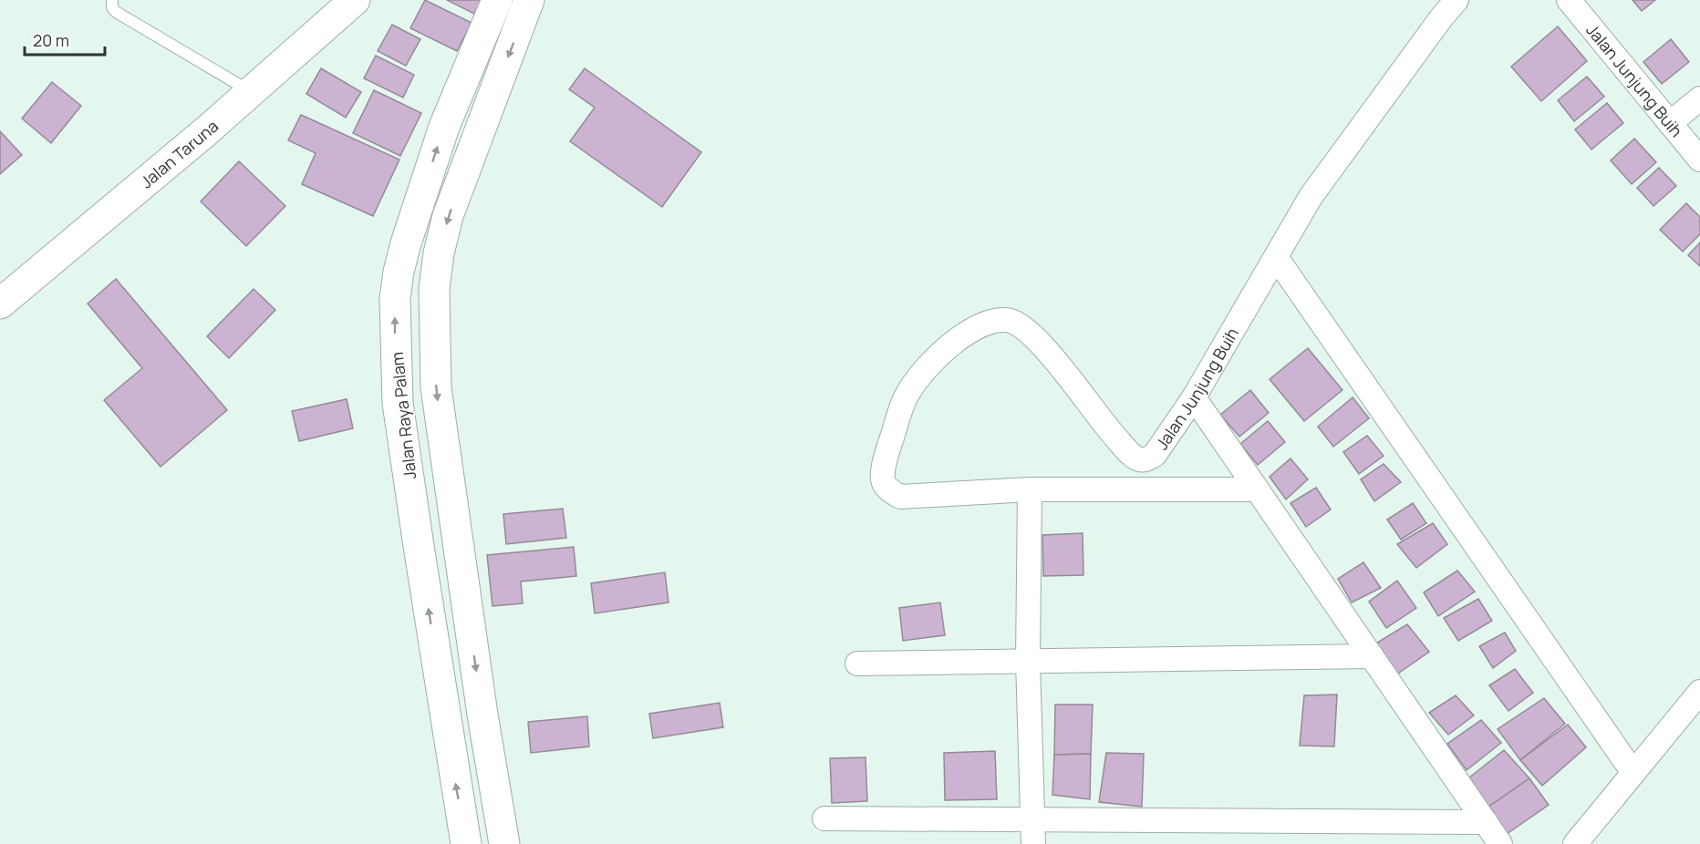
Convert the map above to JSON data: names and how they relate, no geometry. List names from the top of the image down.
{
  "streets": {
    "main road": ["Jalan Taruna", "Jalan Raya Palam"],
    "street": ["Jalan Junjung Buih"]
  },
  "scale_bar": "20 m"
}
